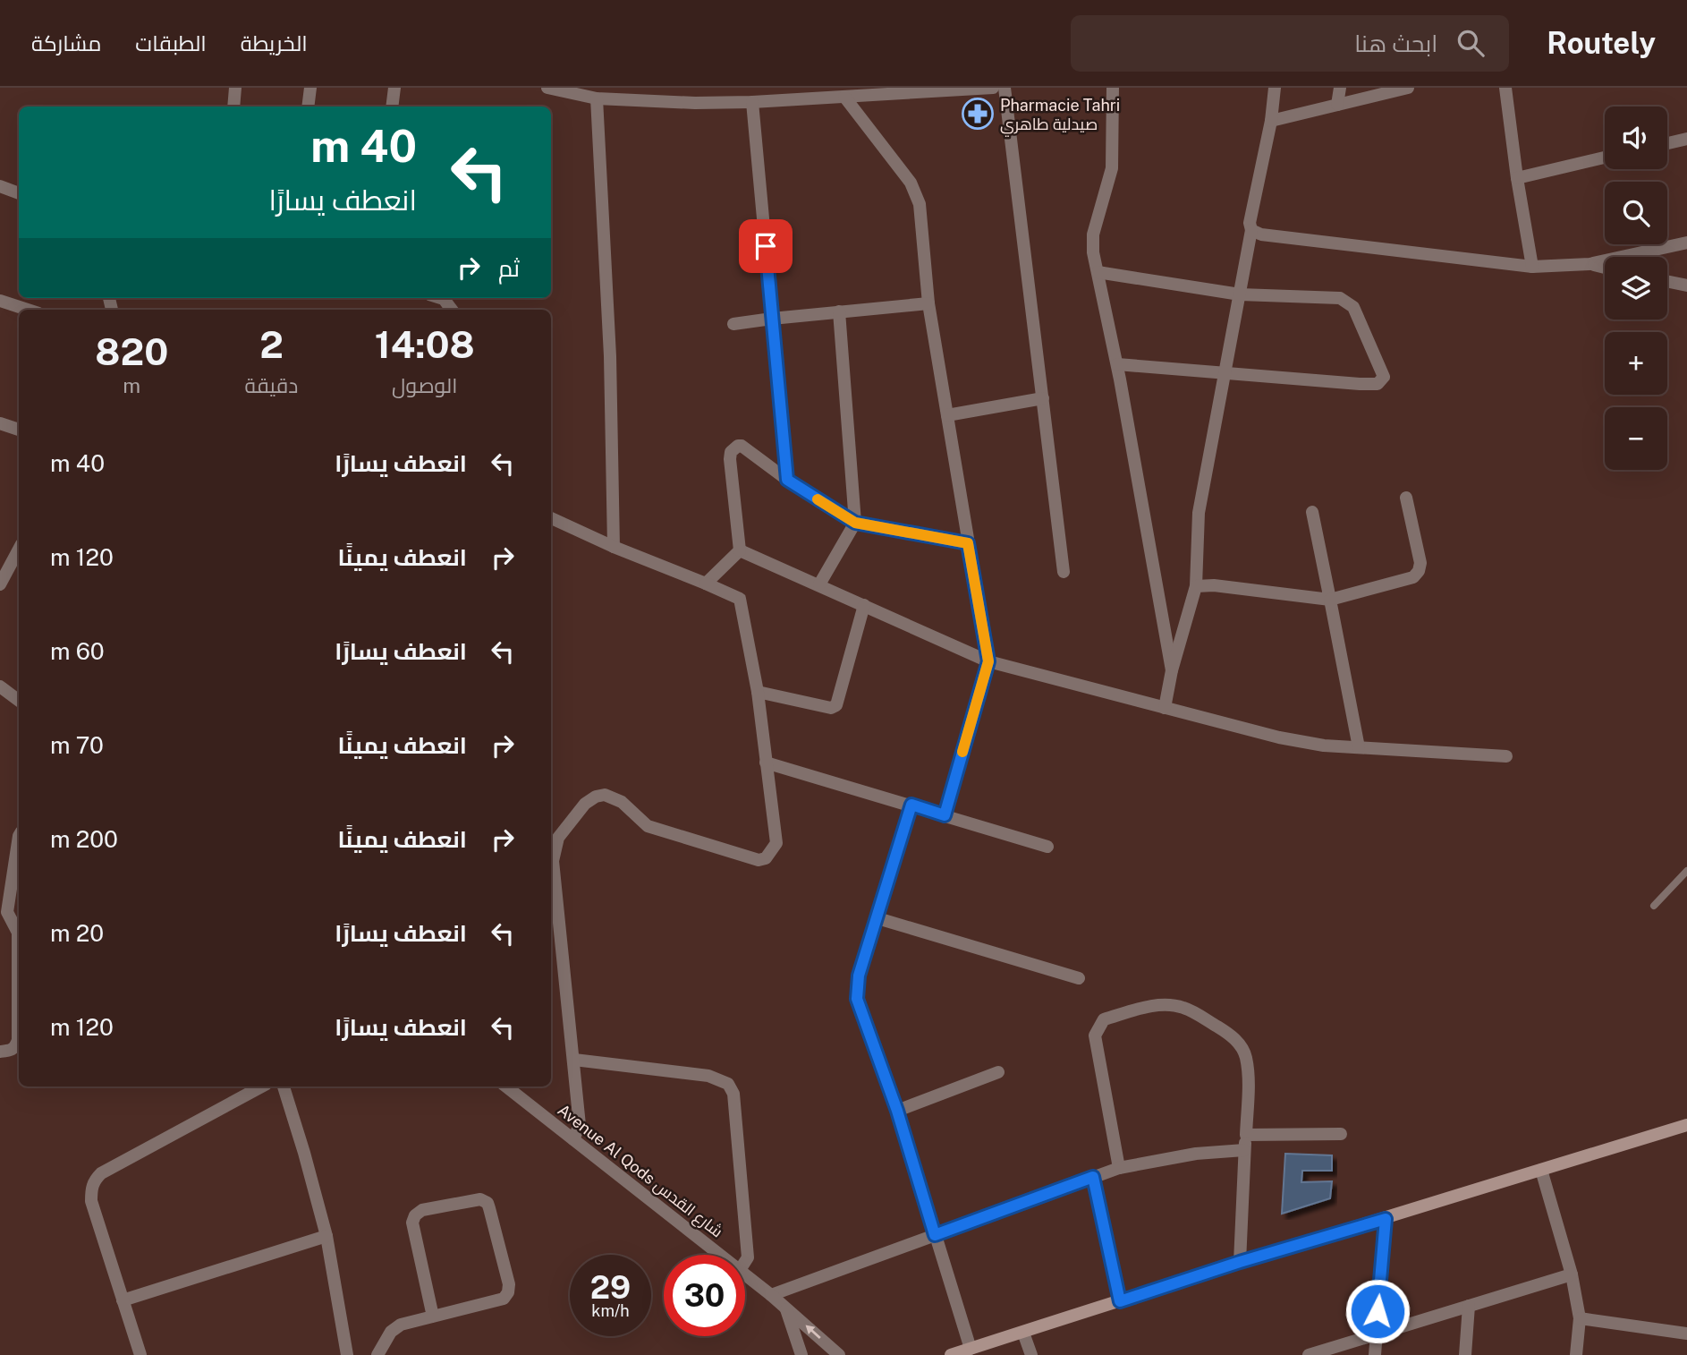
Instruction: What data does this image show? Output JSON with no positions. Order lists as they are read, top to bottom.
{
  "streets": {
    "street": ["Avenue Al Qods شارع القدس"]
  },
  "places": {
    "pharmacy": ["Pharmacie Tahri صيدلية طاهري"]
  },
  "page": {
    "header": "Routely",
    "search": "ابحث هنا",
    "nav": ["الخريطة", "الطبقات", "مشاركة"],
    "map_buttons": ["+", "−"],
    "turn": ["40 m", "انعطف يسارًا"],
    "then": "ثم",
    "eta": [
      "14:08",
      "الوصول",
      "2",
      "دقيقة",
      "820",
      "m"
    ],
    "list": [
      {
        "name": "انعطف يسارًا",
        "value": "40 m"
      },
      {
        "name": "انعطف يمينًا",
        "value": "120 m"
      },
      {
        "name": "انعطف يسارًا",
        "value": "60 m"
      },
      {
        "name": "انعطف يمينًا",
        "value": "70 m"
      },
      {
        "name": "انعطف يمينًا",
        "value": "200 m"
      },
      {
        "name": "انعطف يسارًا",
        "value": "20 m"
      },
      {
        "name": "انعطف يسارًا",
        "value": "120 m"
      }
    ],
    "speed": "29 km/h",
    "limit": "30"
  }
}
